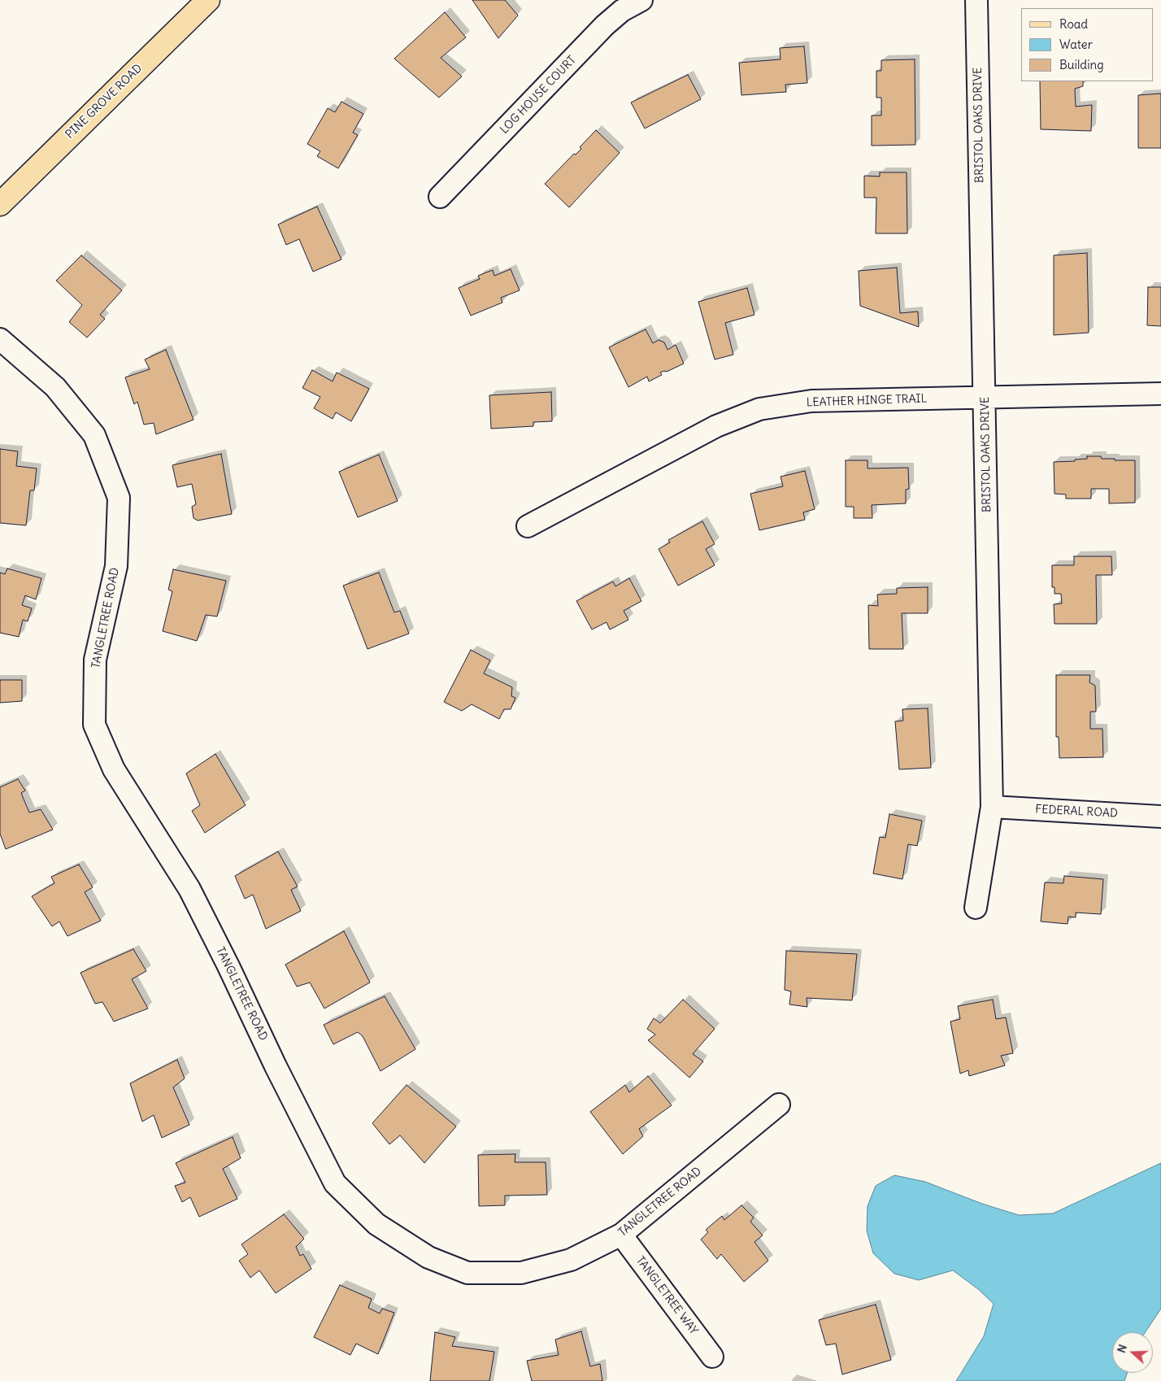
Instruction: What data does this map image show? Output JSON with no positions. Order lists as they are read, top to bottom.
{
  "streets": {
    "main road": ["PINE GROVE ROAD"],
    "street": [
      "LOG HOUSE COURT",
      "BRISTOL OAKS DRIVE",
      "LEATHER HINGE TRAIL",
      "TANGLETREE ROAD",
      "FEDERAL ROAD",
      "TANGLETREE WAY"
    ]
  },
  "crossings": [
    ["BRISTOL OAKS DRIVE", "LEATHER HINGE TRAIL"],
    ["BRISTOL OAKS DRIVE", "FEDERAL ROAD"],
    ["TANGLETREE ROAD", "TANGLETREE WAY"]
  ],
  "legend": ["Road", "Water", "Building"],
  "north": "left"
}
